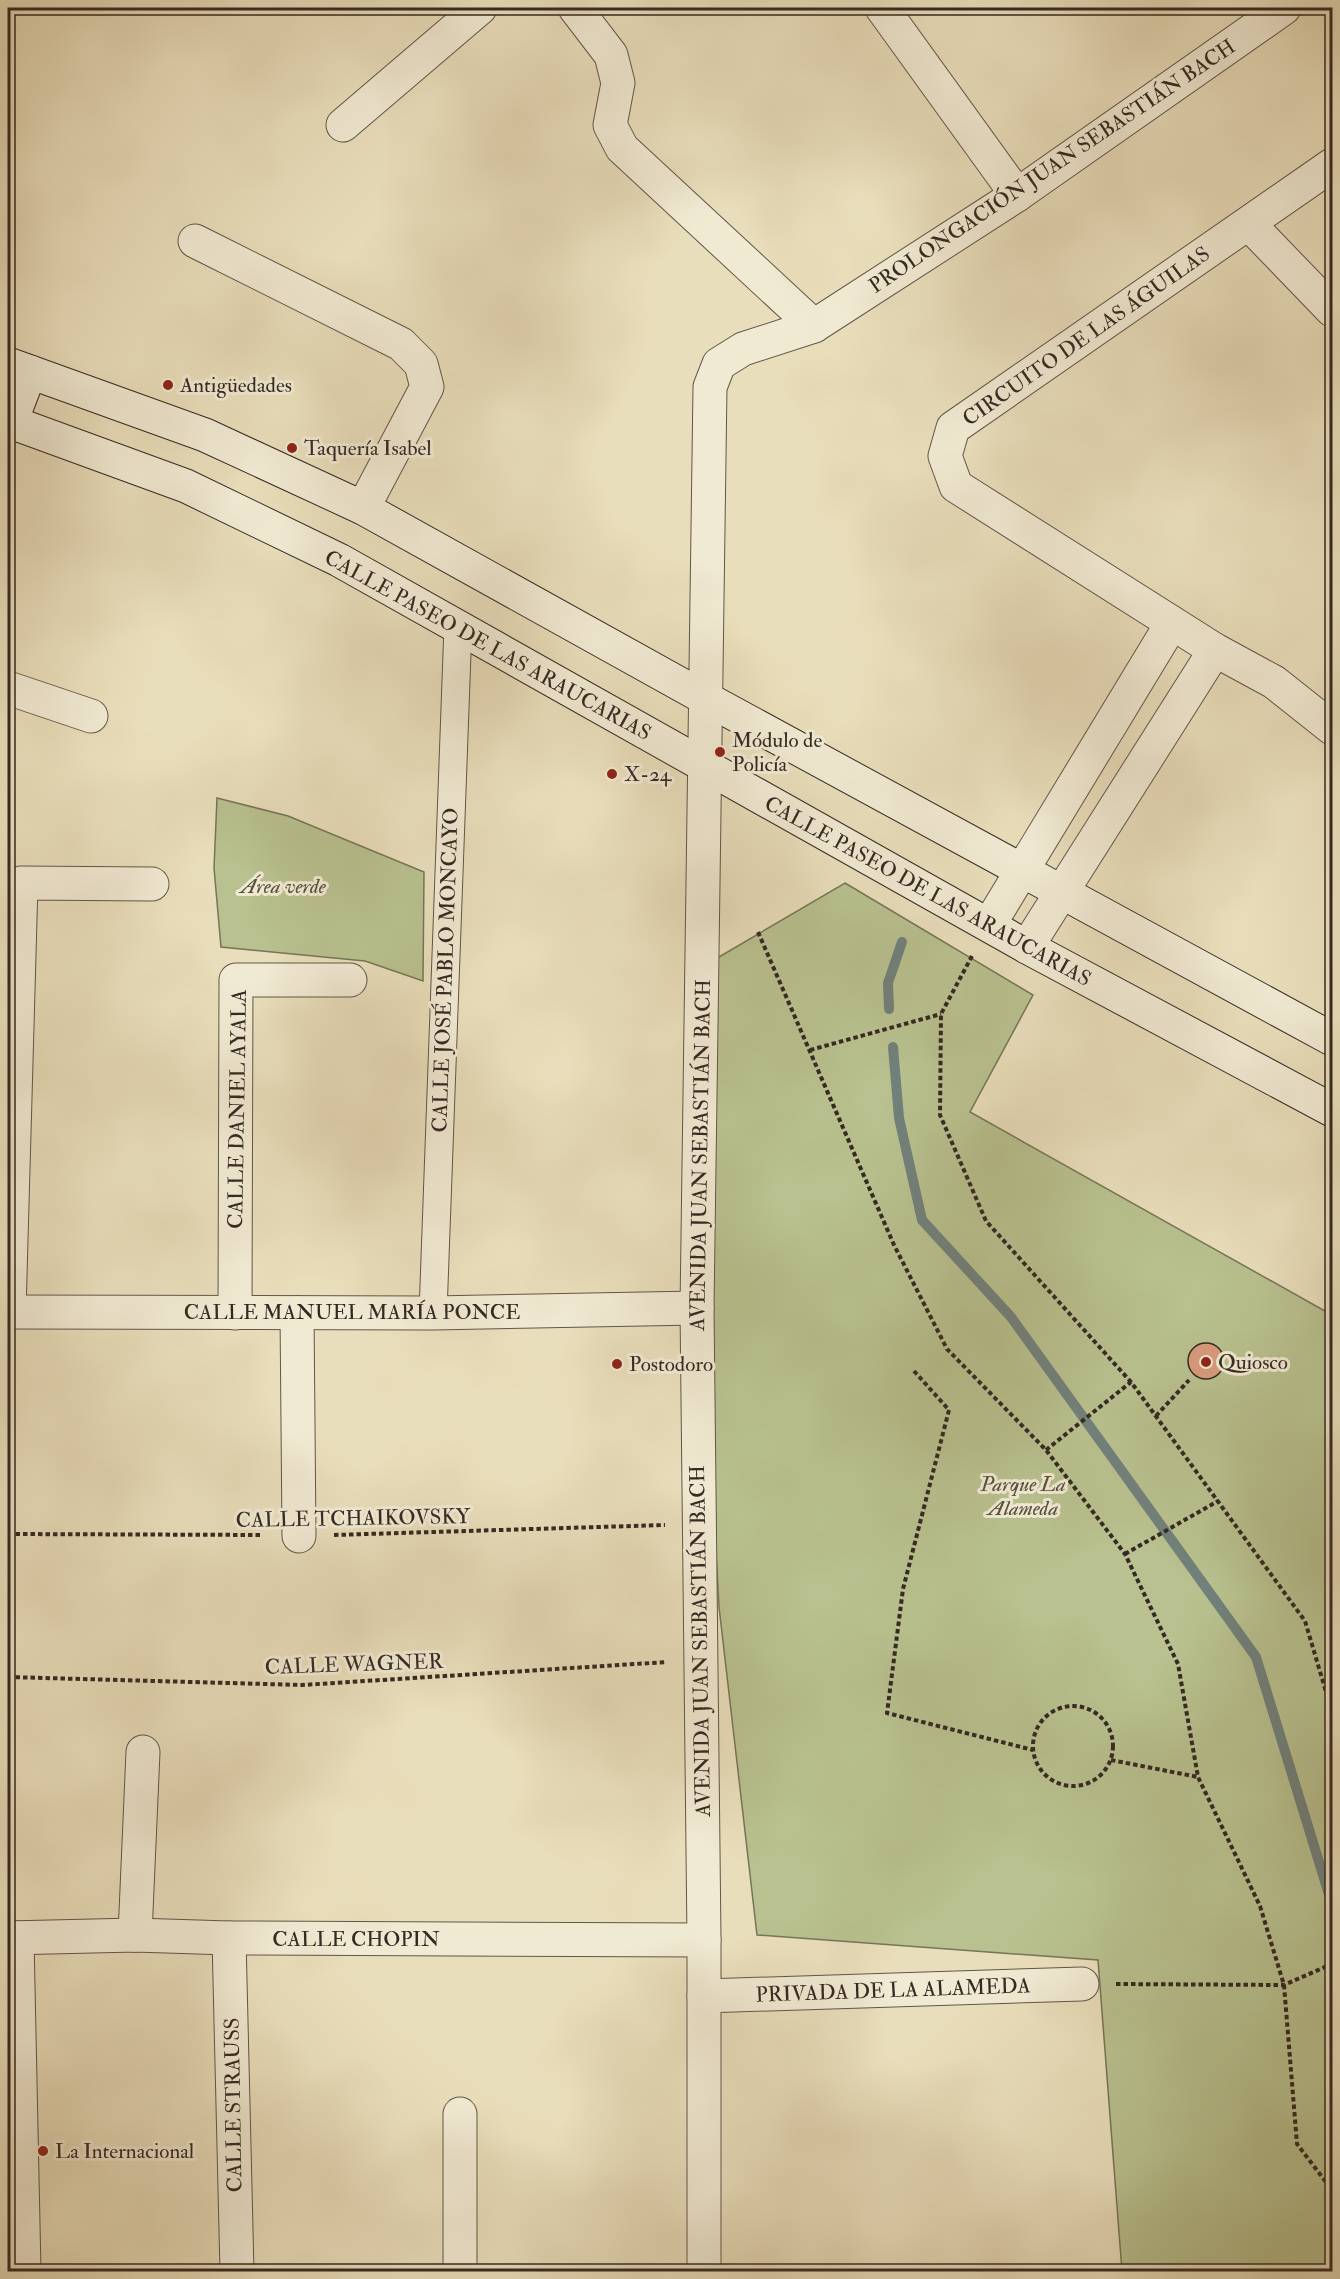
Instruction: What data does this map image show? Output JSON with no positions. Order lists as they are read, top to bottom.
{
  "streets": {
    "street": [
      "PROLONGACIÓN JUAN SEBASTIÁN BACH",
      "CIRCUITO DE LAS ÁGUILAS",
      "CALLE PASEO DE LAS ARAUCARIAS",
      "CALLE JOSÉ PABLO MONCAYO",
      "CALLE DANIEL AYALA",
      "AVENIDA JUAN SEBASTIÁN BACH",
      "CALLE MANUEL MARÍA PONCE",
      "CALLE CHOPIN",
      "PRIVADA DE LA ALAMEDA",
      "CALLE STRAUSS"
    ],
    "path": ["CALLE TCHAIKOVSKY", "CALLE WAGNER"]
  },
  "crossings": [
    ["PROLONGACIÓN JUAN SEBASTIÁN BACH", "AVENIDA JUAN SEBASTIÁN BACH"],
    ["CALLE PASEO DE LAS ARAUCARIAS", "CALLE JOSÉ PABLO MONCAYO"],
    ["CALLE PASEO DE LAS ARAUCARIAS", "AVENIDA JUAN SEBASTIÁN BACH"],
    ["CALLE JOSÉ PABLO MONCAYO", "CALLE MANUEL MARÍA PONCE"],
    ["CALLE DANIEL AYALA", "CALLE MANUEL MARÍA PONCE"],
    ["AVENIDA JUAN SEBASTIÁN BACH", "CALLE MANUEL MARÍA PONCE"],
    ["AVENIDA JUAN SEBASTIÁN BACH", "CALLE TCHAIKOVSKY"],
    ["AVENIDA JUAN SEBASTIÁN BACH", "CALLE WAGNER"],
    ["AVENIDA JUAN SEBASTIÁN BACH", "CALLE CHOPIN"],
    ["AVENIDA JUAN SEBASTIÁN BACH", "PRIVADA DE LA ALAMEDA"],
    ["CALLE CHOPIN", "CALLE STRAUSS"]
  ],
  "parks": ["Área verde", "Parque La Alameda"],
  "places": [
    "Antigüedades",
    "Taquería Isabel",
    "Módulo de Policía",
    "X-24",
    "Quiosco",
    "Postodoro",
    "La Internacional"
  ]
}
